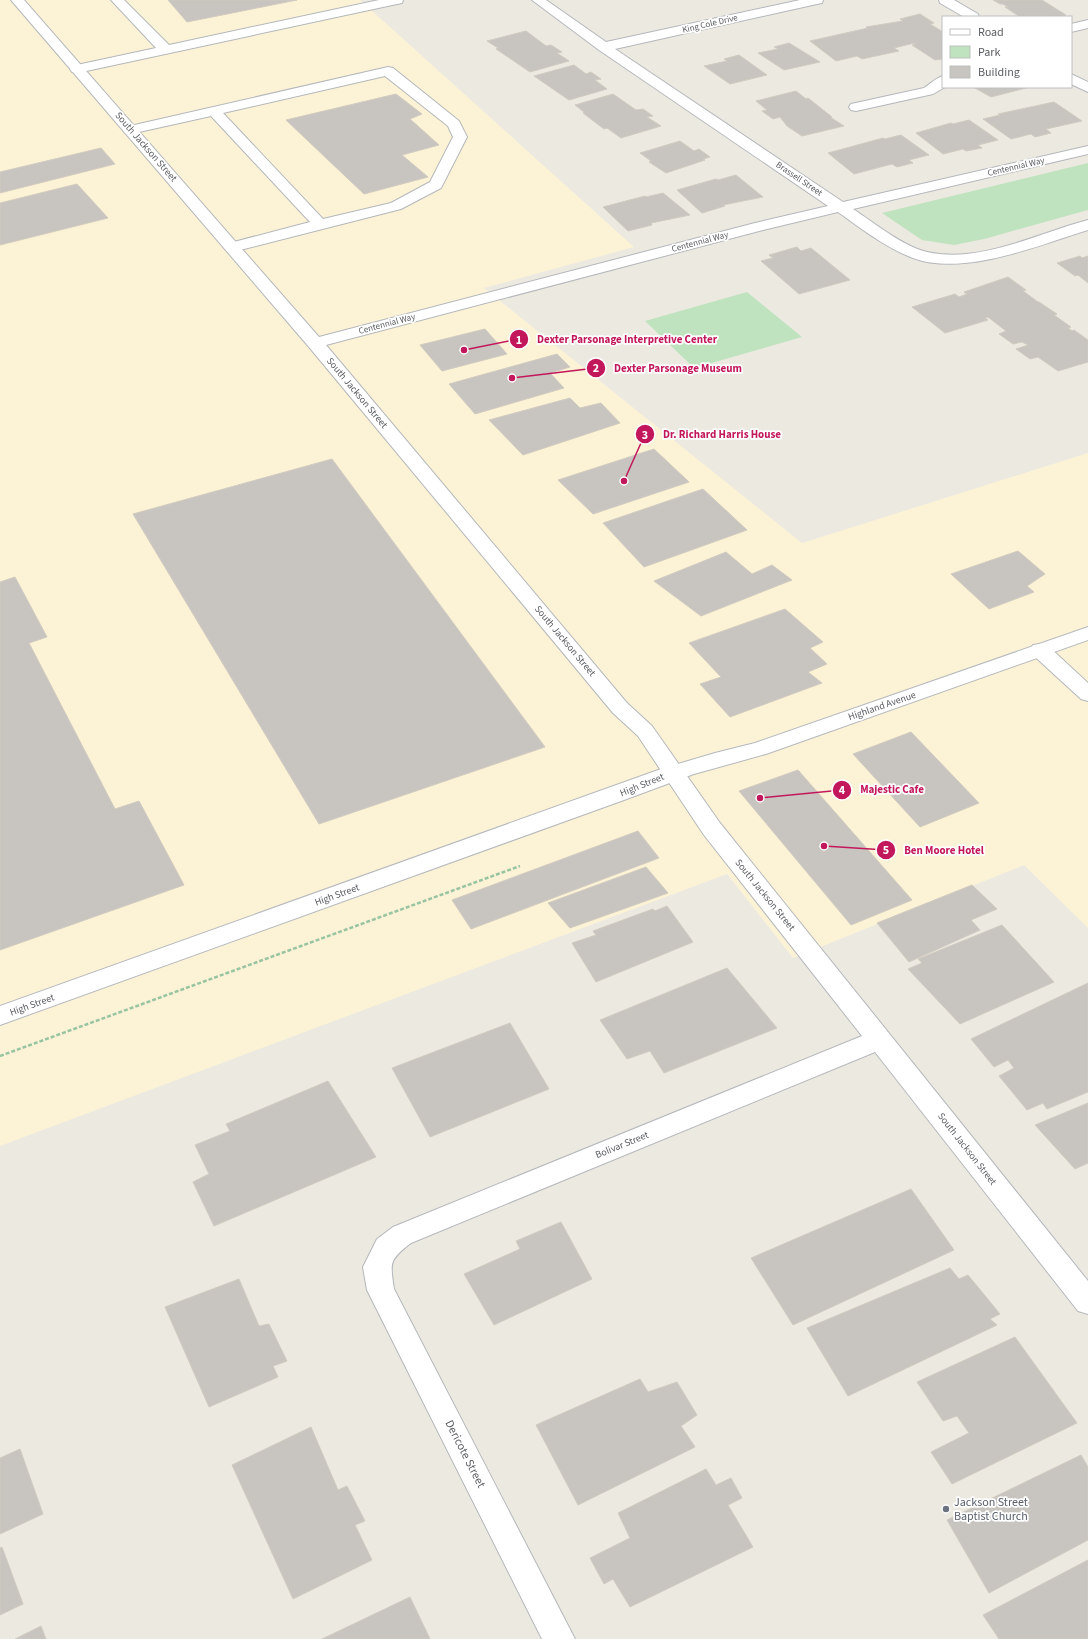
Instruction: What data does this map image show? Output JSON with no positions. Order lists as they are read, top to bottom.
{
  "streets": {
    "street": [
      "King Cole Drive",
      "South Jackson Street",
      "Centennial Way",
      "Brassell Street",
      "Highland Avenue",
      "High Street",
      "Bolivar Street",
      "Dericote Street"
    ]
  },
  "crossings": [
    ["King Cole Drive", "Brassell Street"],
    ["South Jackson Street", "Centennial Way"],
    ["South Jackson Street", "Highland Avenue"],
    ["South Jackson Street", "High Street"],
    ["South Jackson Street", "Bolivar Street"],
    ["Centennial Way", "Brassell Street"],
    ["Highland Avenue", "High Street"],
    ["Bolivar Street", "Dericote Street"]
  ],
  "places": [
    "Dexter Parsonage Interpretive Center",
    "Dexter Parsonage Museum",
    "Dr. Richard Harris House",
    "Majestic Cafe",
    "Ben Moore Hotel",
    "Jackson Street Baptist Church"
  ],
  "legend": ["Road", "Park", "Building"]
}
